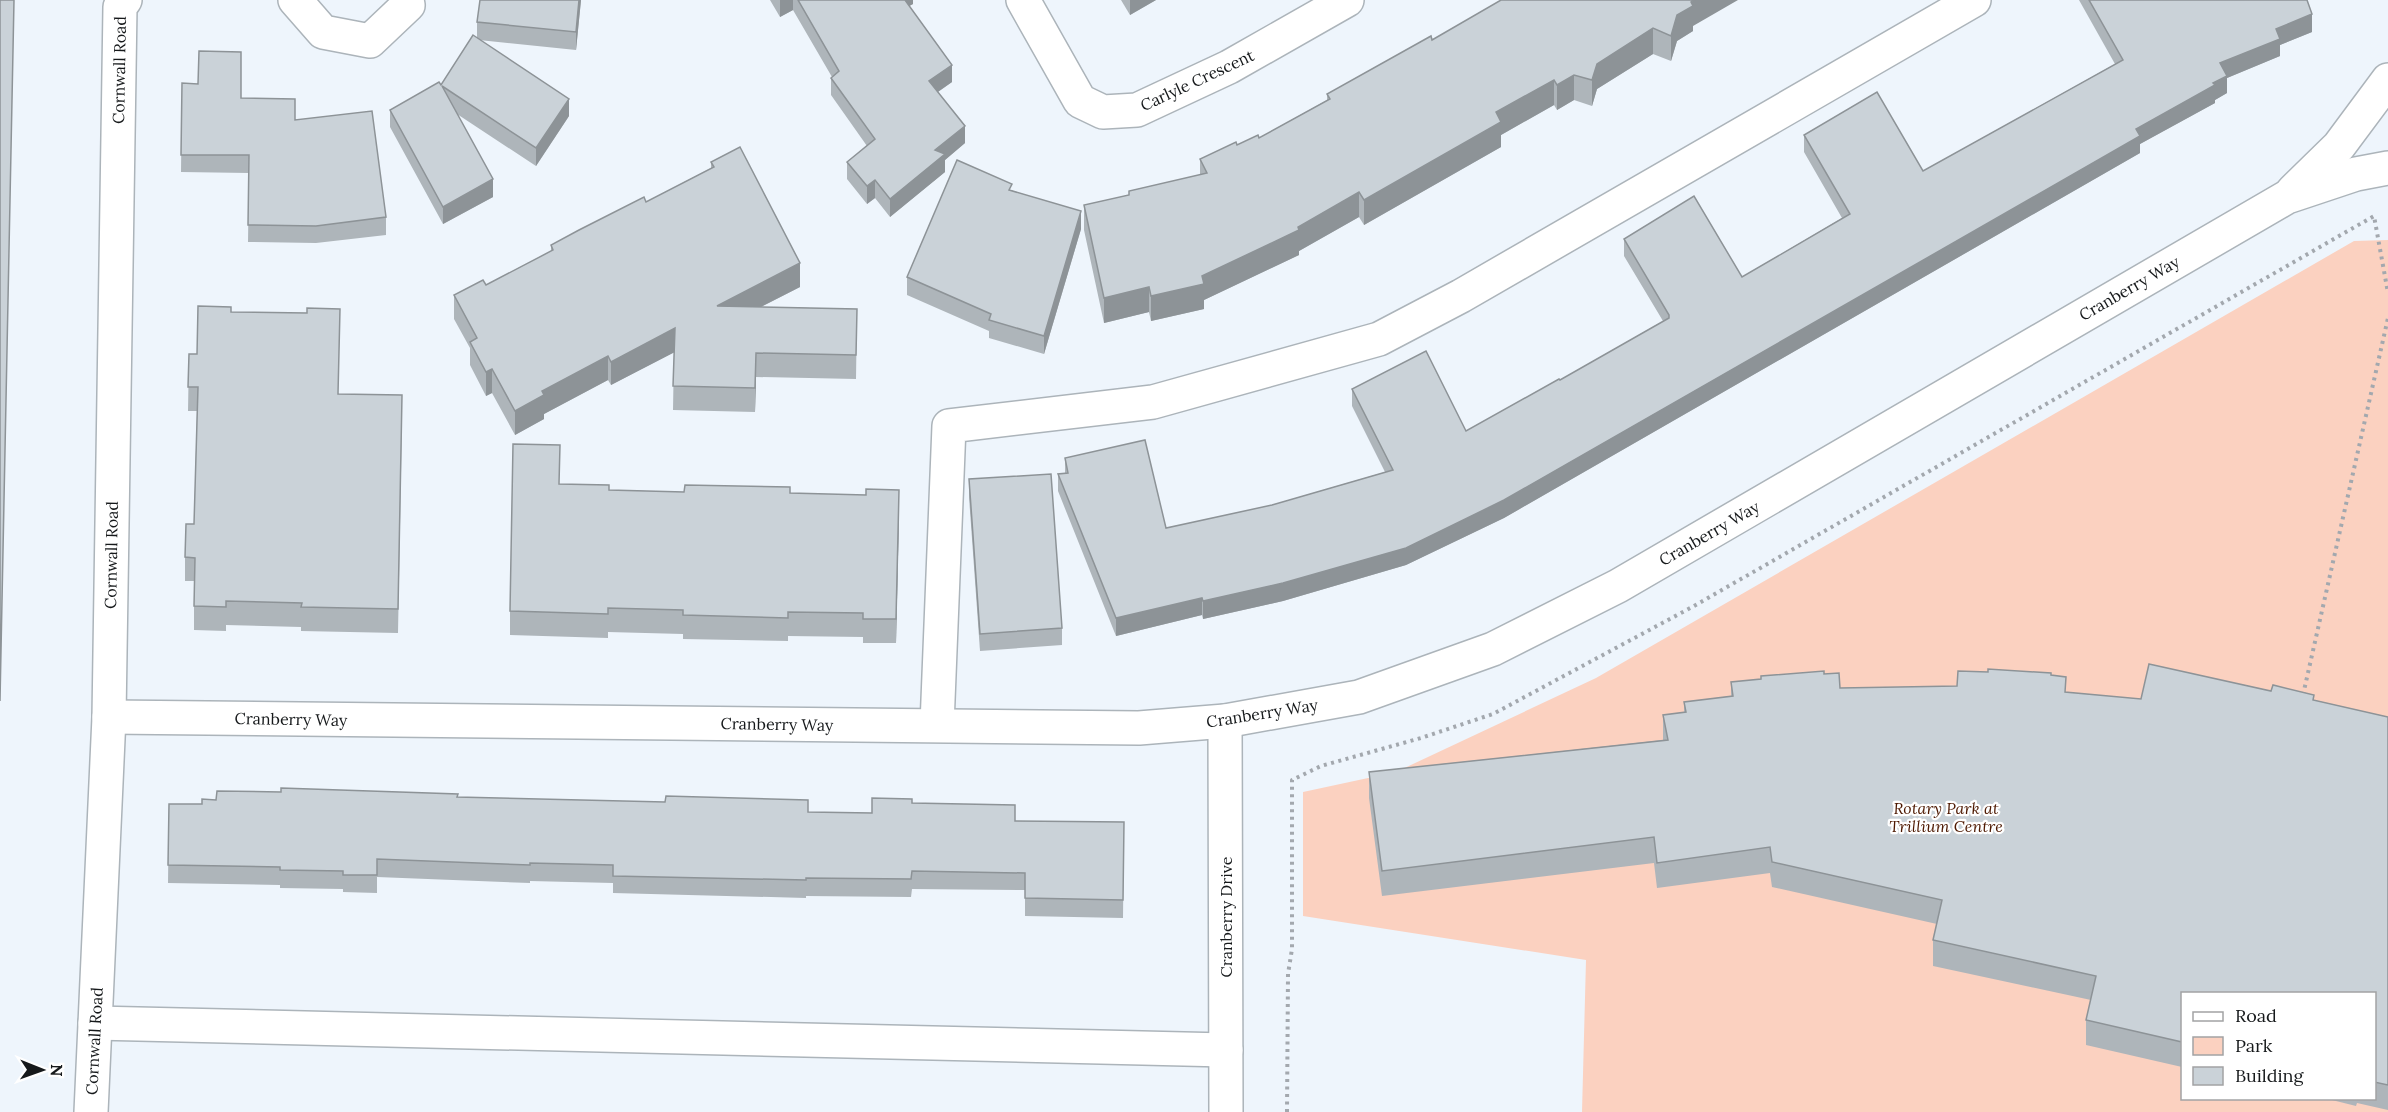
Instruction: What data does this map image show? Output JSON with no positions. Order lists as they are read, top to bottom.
{
  "streets": {
    "street": [
      "Cornwall Road",
      "Carlyle Crescent",
      "Cranberry Way",
      "Cranberry Drive"
    ]
  },
  "crossings": [
    ["Cornwall Road", "Cranberry Way"],
    ["Cranberry Way", "Cranberry Drive"]
  ],
  "parks": ["Rotary Park at Trillium Centre"],
  "legend": ["Road", "Park", "Building"],
  "north": "right"
}
